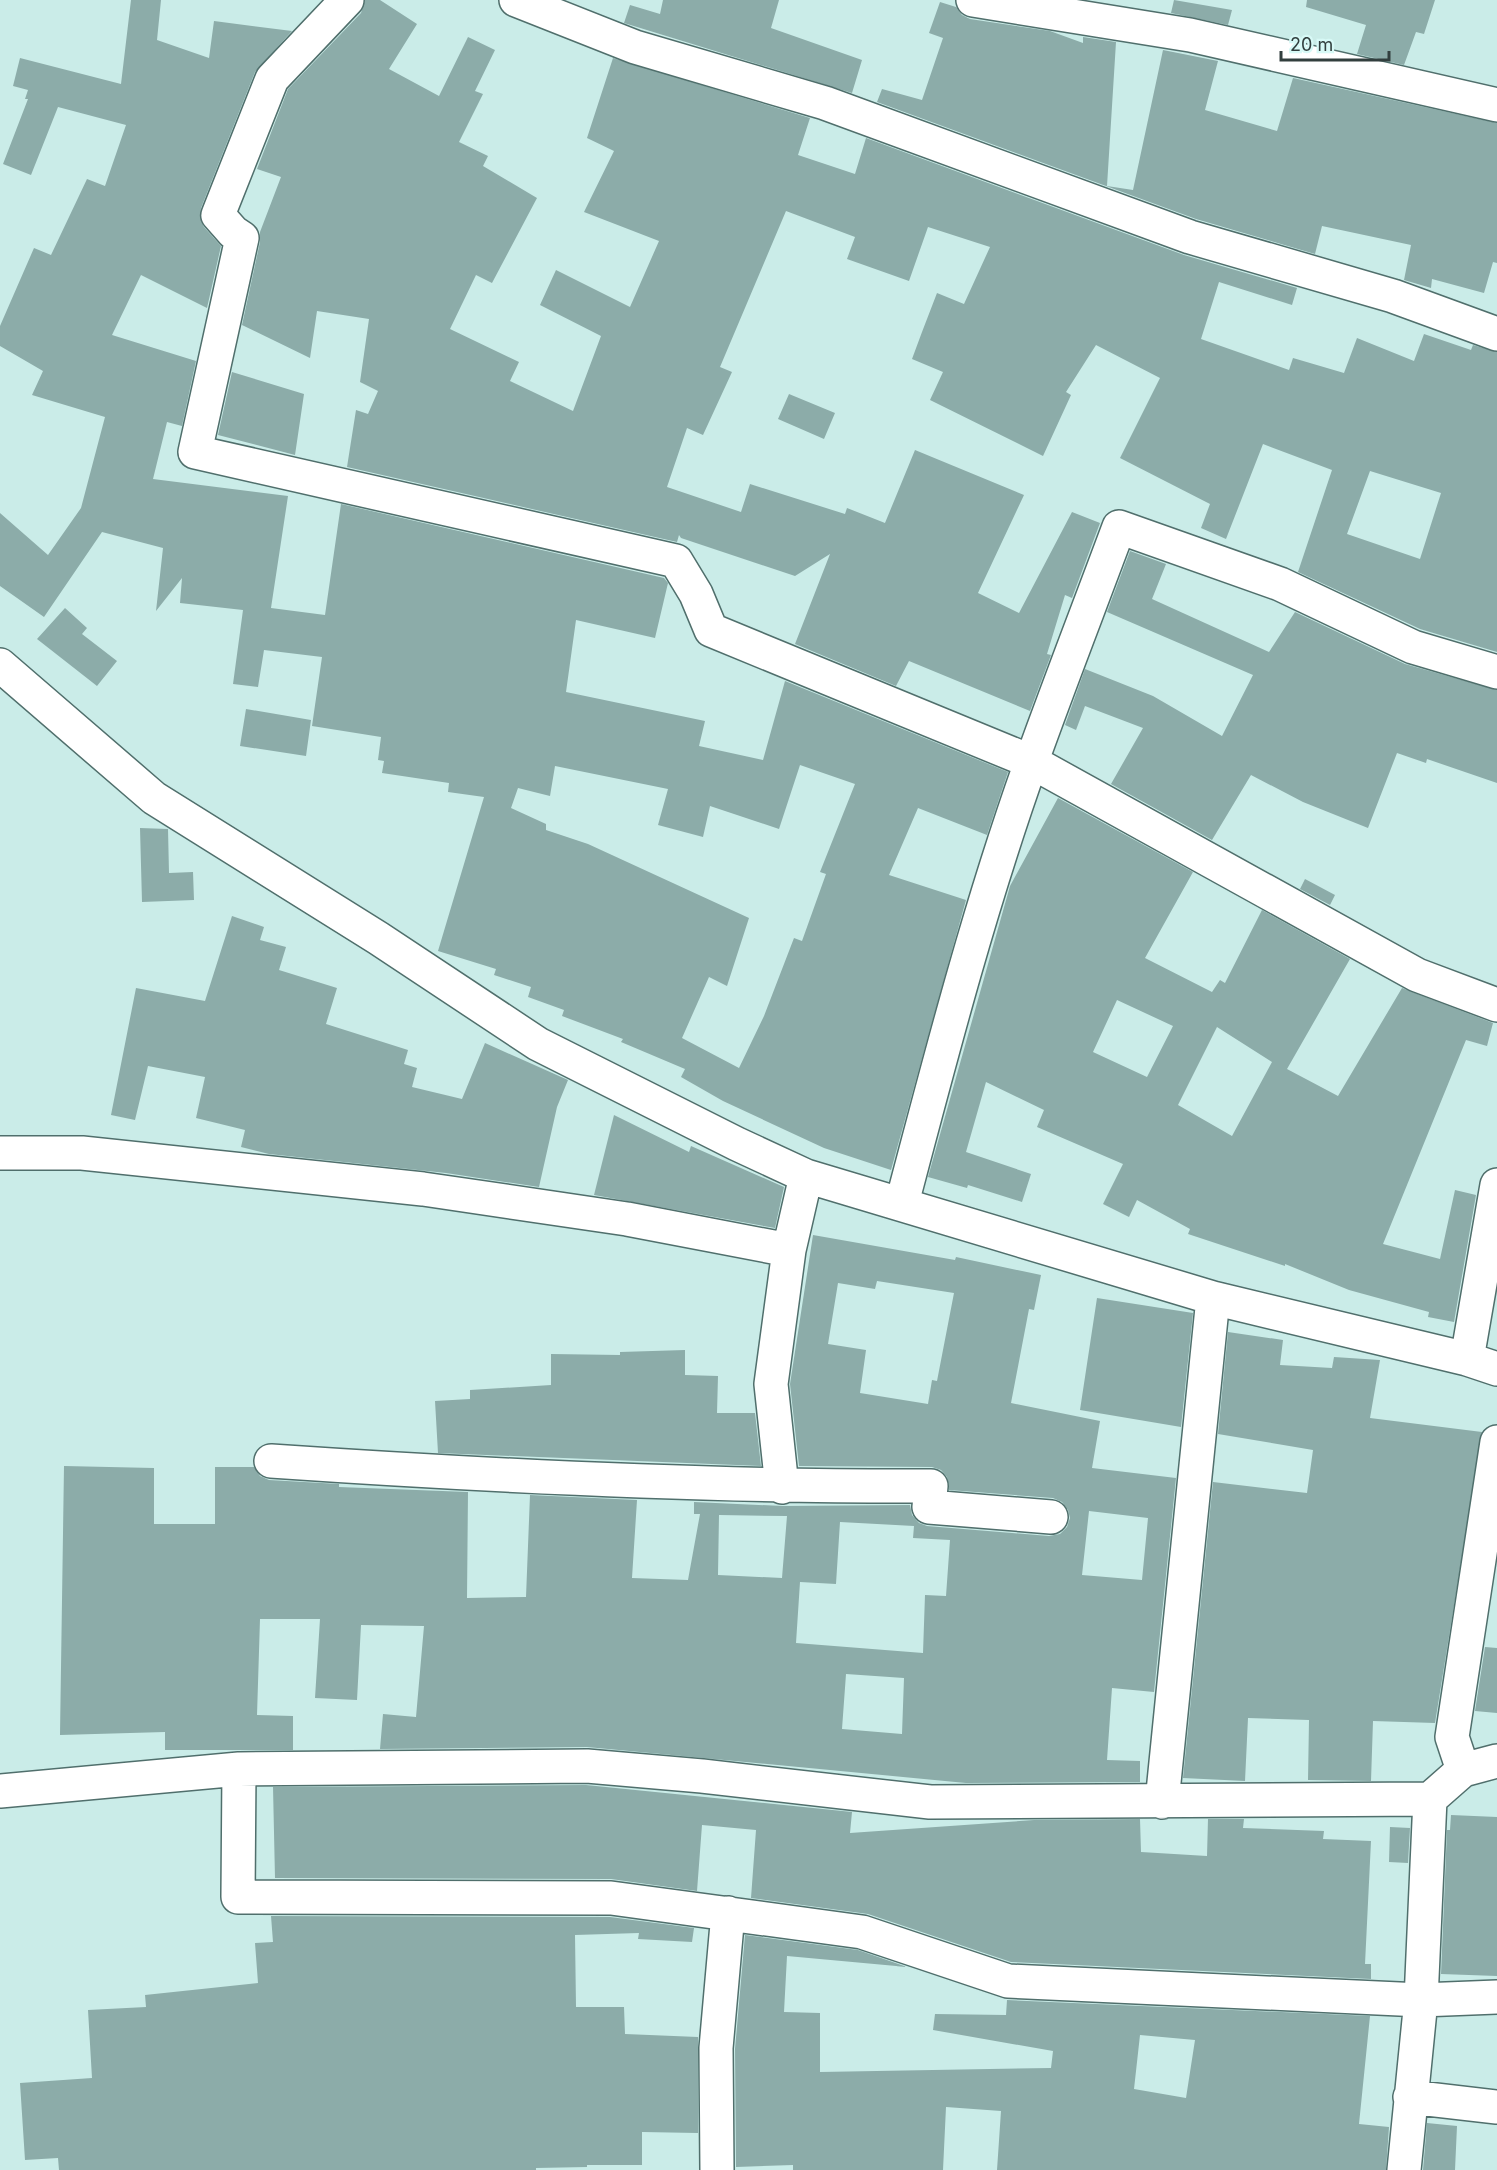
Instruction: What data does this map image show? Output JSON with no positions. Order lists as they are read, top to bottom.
{
  "scale_bar": "20 m"
}
